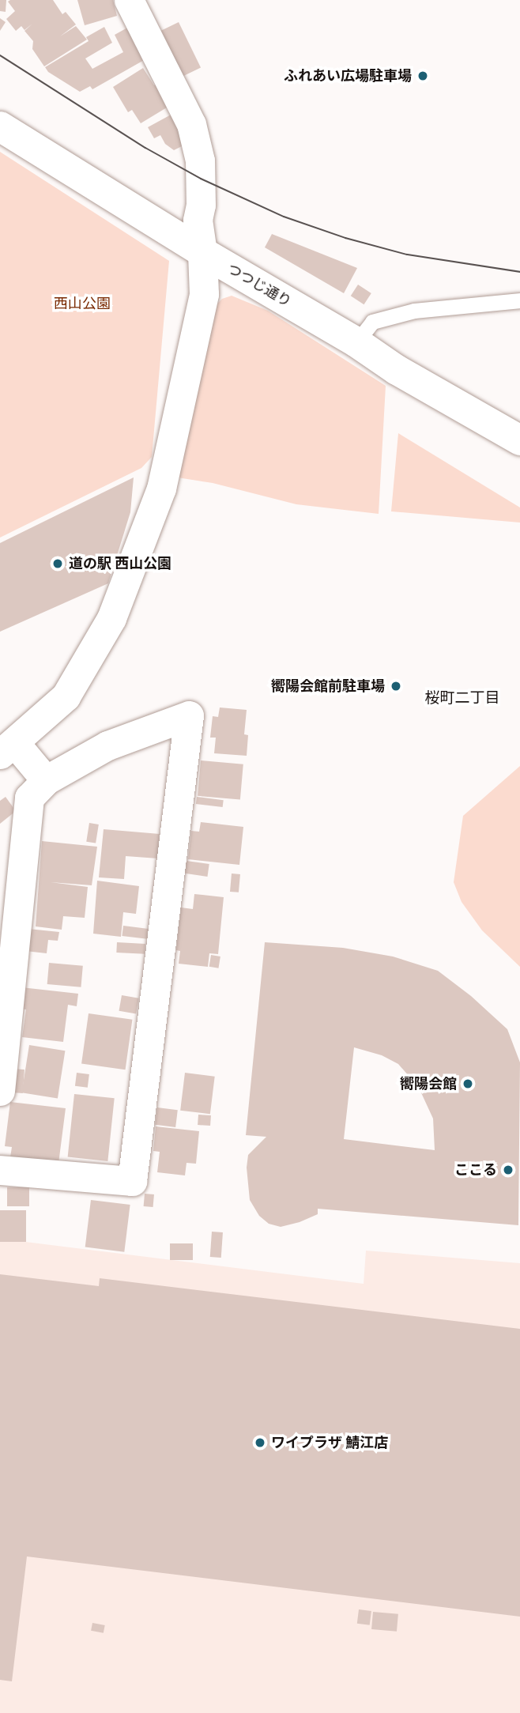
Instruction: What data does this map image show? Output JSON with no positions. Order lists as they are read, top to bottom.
{
  "streets": {
    "street": ["つつじ通り"]
  },
  "districts": ["桜町二丁目"],
  "parks": ["西山公園"],
  "places": [
    "ふれあい広場駐車場",
    "道の駅 西山公園",
    "嚮陽会館前駐車場",
    "嚮陽会館",
    "ここる",
    "ワイプラザ 鯖江店"
  ]
}
